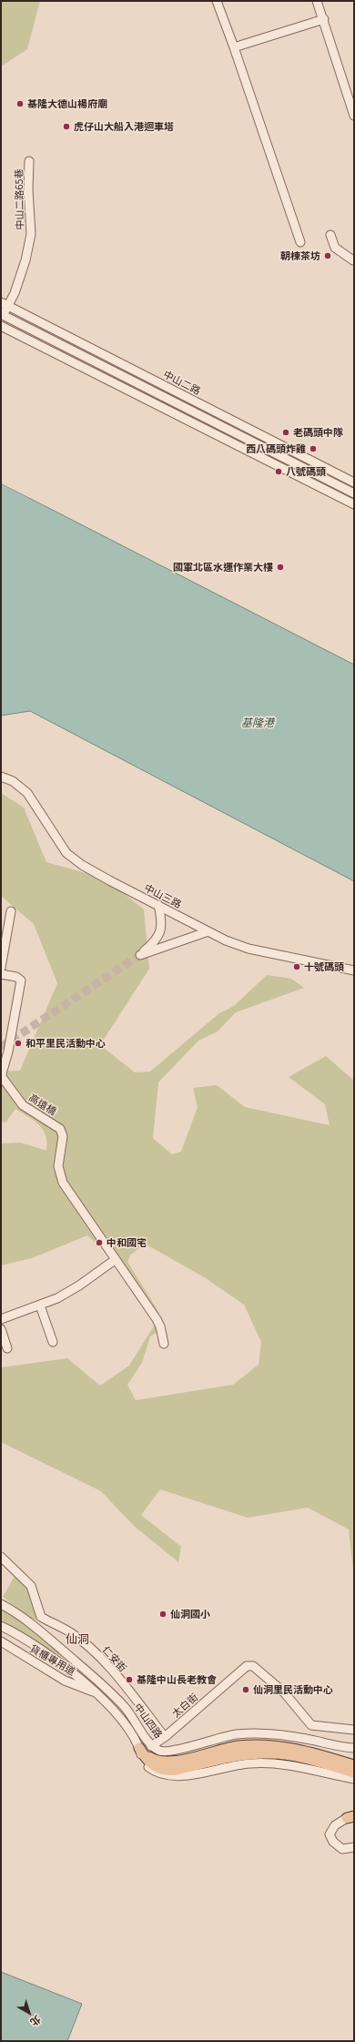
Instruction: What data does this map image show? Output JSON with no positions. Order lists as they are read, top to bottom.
{
  "streets": {
    "street": [
      "中山二路65巷",
      "中山二路",
      "中山三路",
      "高遠橋",
      "仁安街",
      "貨櫃專用道",
      "太白街",
      "中山四路"
    ]
  },
  "crossings": [
    ["中山二路65巷", "中山二路"],
    ["仁安街", "太白街"],
    ["太白街", "中山四路"]
  ],
  "districts": ["仙洞"],
  "water": ["基隆港"],
  "places": [
    "基隆大德山楊府廟",
    "虎仔山大船入港迴車塔",
    "朝棟茶坊",
    "老碼頭中隊",
    "西八碼頭炸雞",
    "八號碼頭",
    "國軍北區水運作業大樓",
    "十號碼頭",
    "和平里民活動中心",
    "中和國宅",
    "仙洞國小",
    "基隆中山長老教會",
    "仙洞里民活動中心"
  ],
  "north": "bottom right"
}
